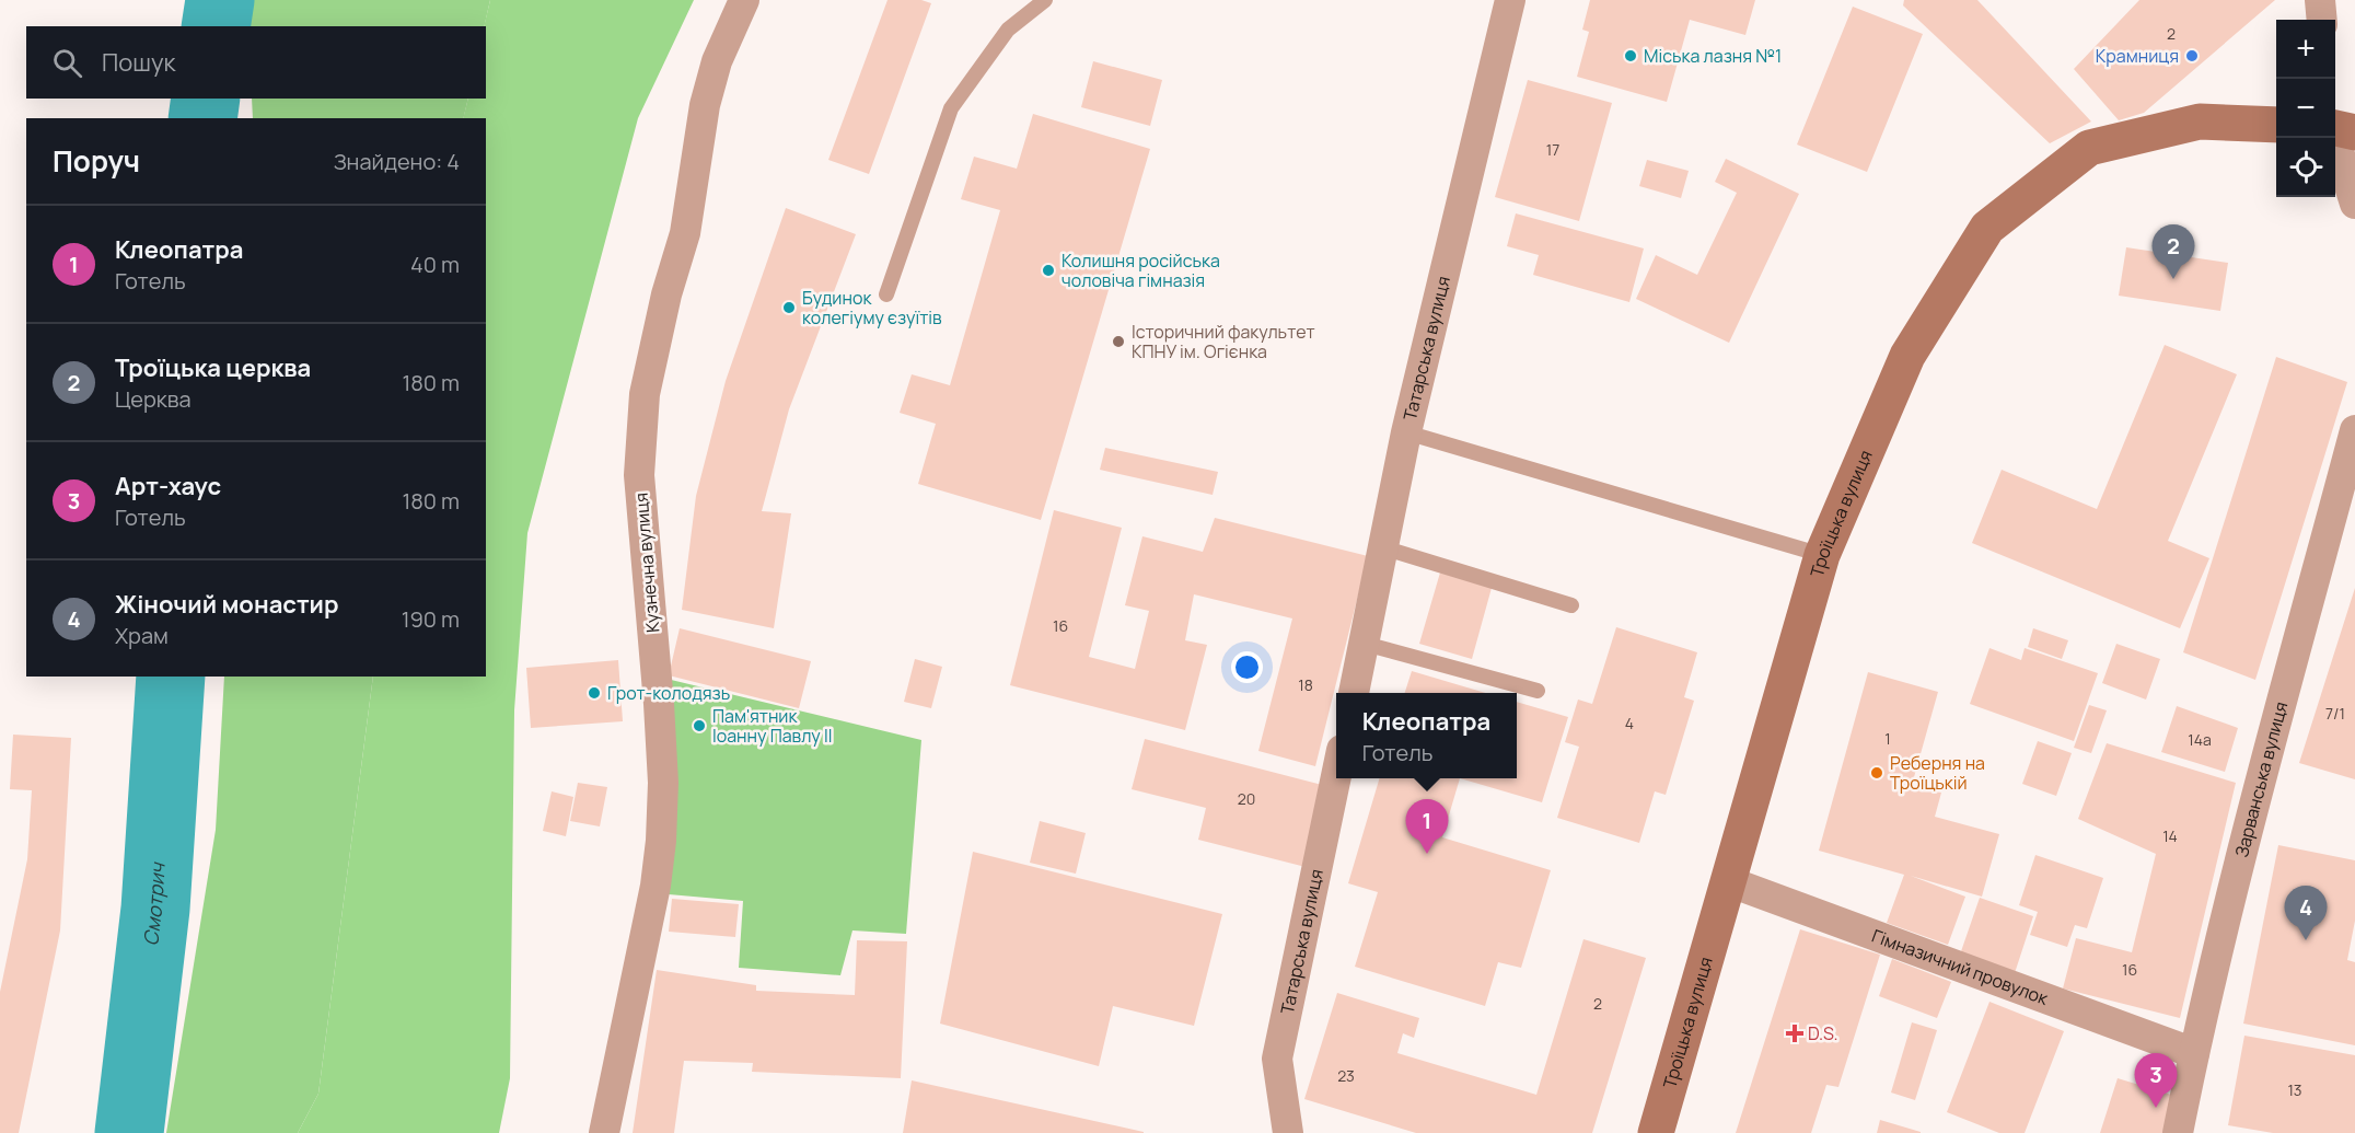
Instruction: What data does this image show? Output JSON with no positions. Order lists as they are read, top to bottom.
{
  "streets": {
    "main road": ["Троїцька вулиця"],
    "street": [
      "Татарська вулиця",
      "Кузнечна вулиця",
      "Зарванська вулиця",
      "Гімназичний провулок"
    ]
  },
  "crossings": [
    ["Троїцька вулиця", "Гімназичний провулок"],
    ["Зарванська вулиця", "Гімназичний провулок"]
  ],
  "water": ["Смотрич"],
  "places": {
    "other": [
      "Міська лазня №1",
      "Крамниця",
      "Колишня російська чоловіча гімназія",
      "Будинок колегіуму єзуїтів",
      "Історичний факультет КПНУ ім. Огієнка",
      "Грот-колодязь",
      "Пам'ятник Iоанну Павлу II",
      "Реберня на Троїцькій"
    ],
    "health": ["D.S."]
  },
  "house_numbers": [
    "2",
    "17",
    "16",
    "18",
    "7/1",
    "4",
    "1",
    "14а",
    "20",
    "14",
    "16",
    "2",
    "23",
    "13"
  ],
  "page": {
    "map_buttons": ["+", "−"],
    "search": "Пошук",
    "heading": ["Поруч", "Знайдено: 4"],
    "list": [
      {
        "mark": "1",
        "name": "Клеопатра",
        "note": "Готель",
        "value": "40 m"
      },
      {
        "mark": "2",
        "name": "Троїцька церква",
        "note": "Церква",
        "value": "180 m"
      },
      {
        "mark": "3",
        "name": "Арт-хаус",
        "note": "Готель",
        "value": "180 m"
      },
      {
        "mark": "4",
        "name": "Жіночий монастир",
        "note": "Храм",
        "value": "190 m"
      }
    ],
    "pins": [
      "2",
      "1",
      "4",
      "3"
    ],
    "popup": ["Клеопатра", "Готель"]
  }
}
